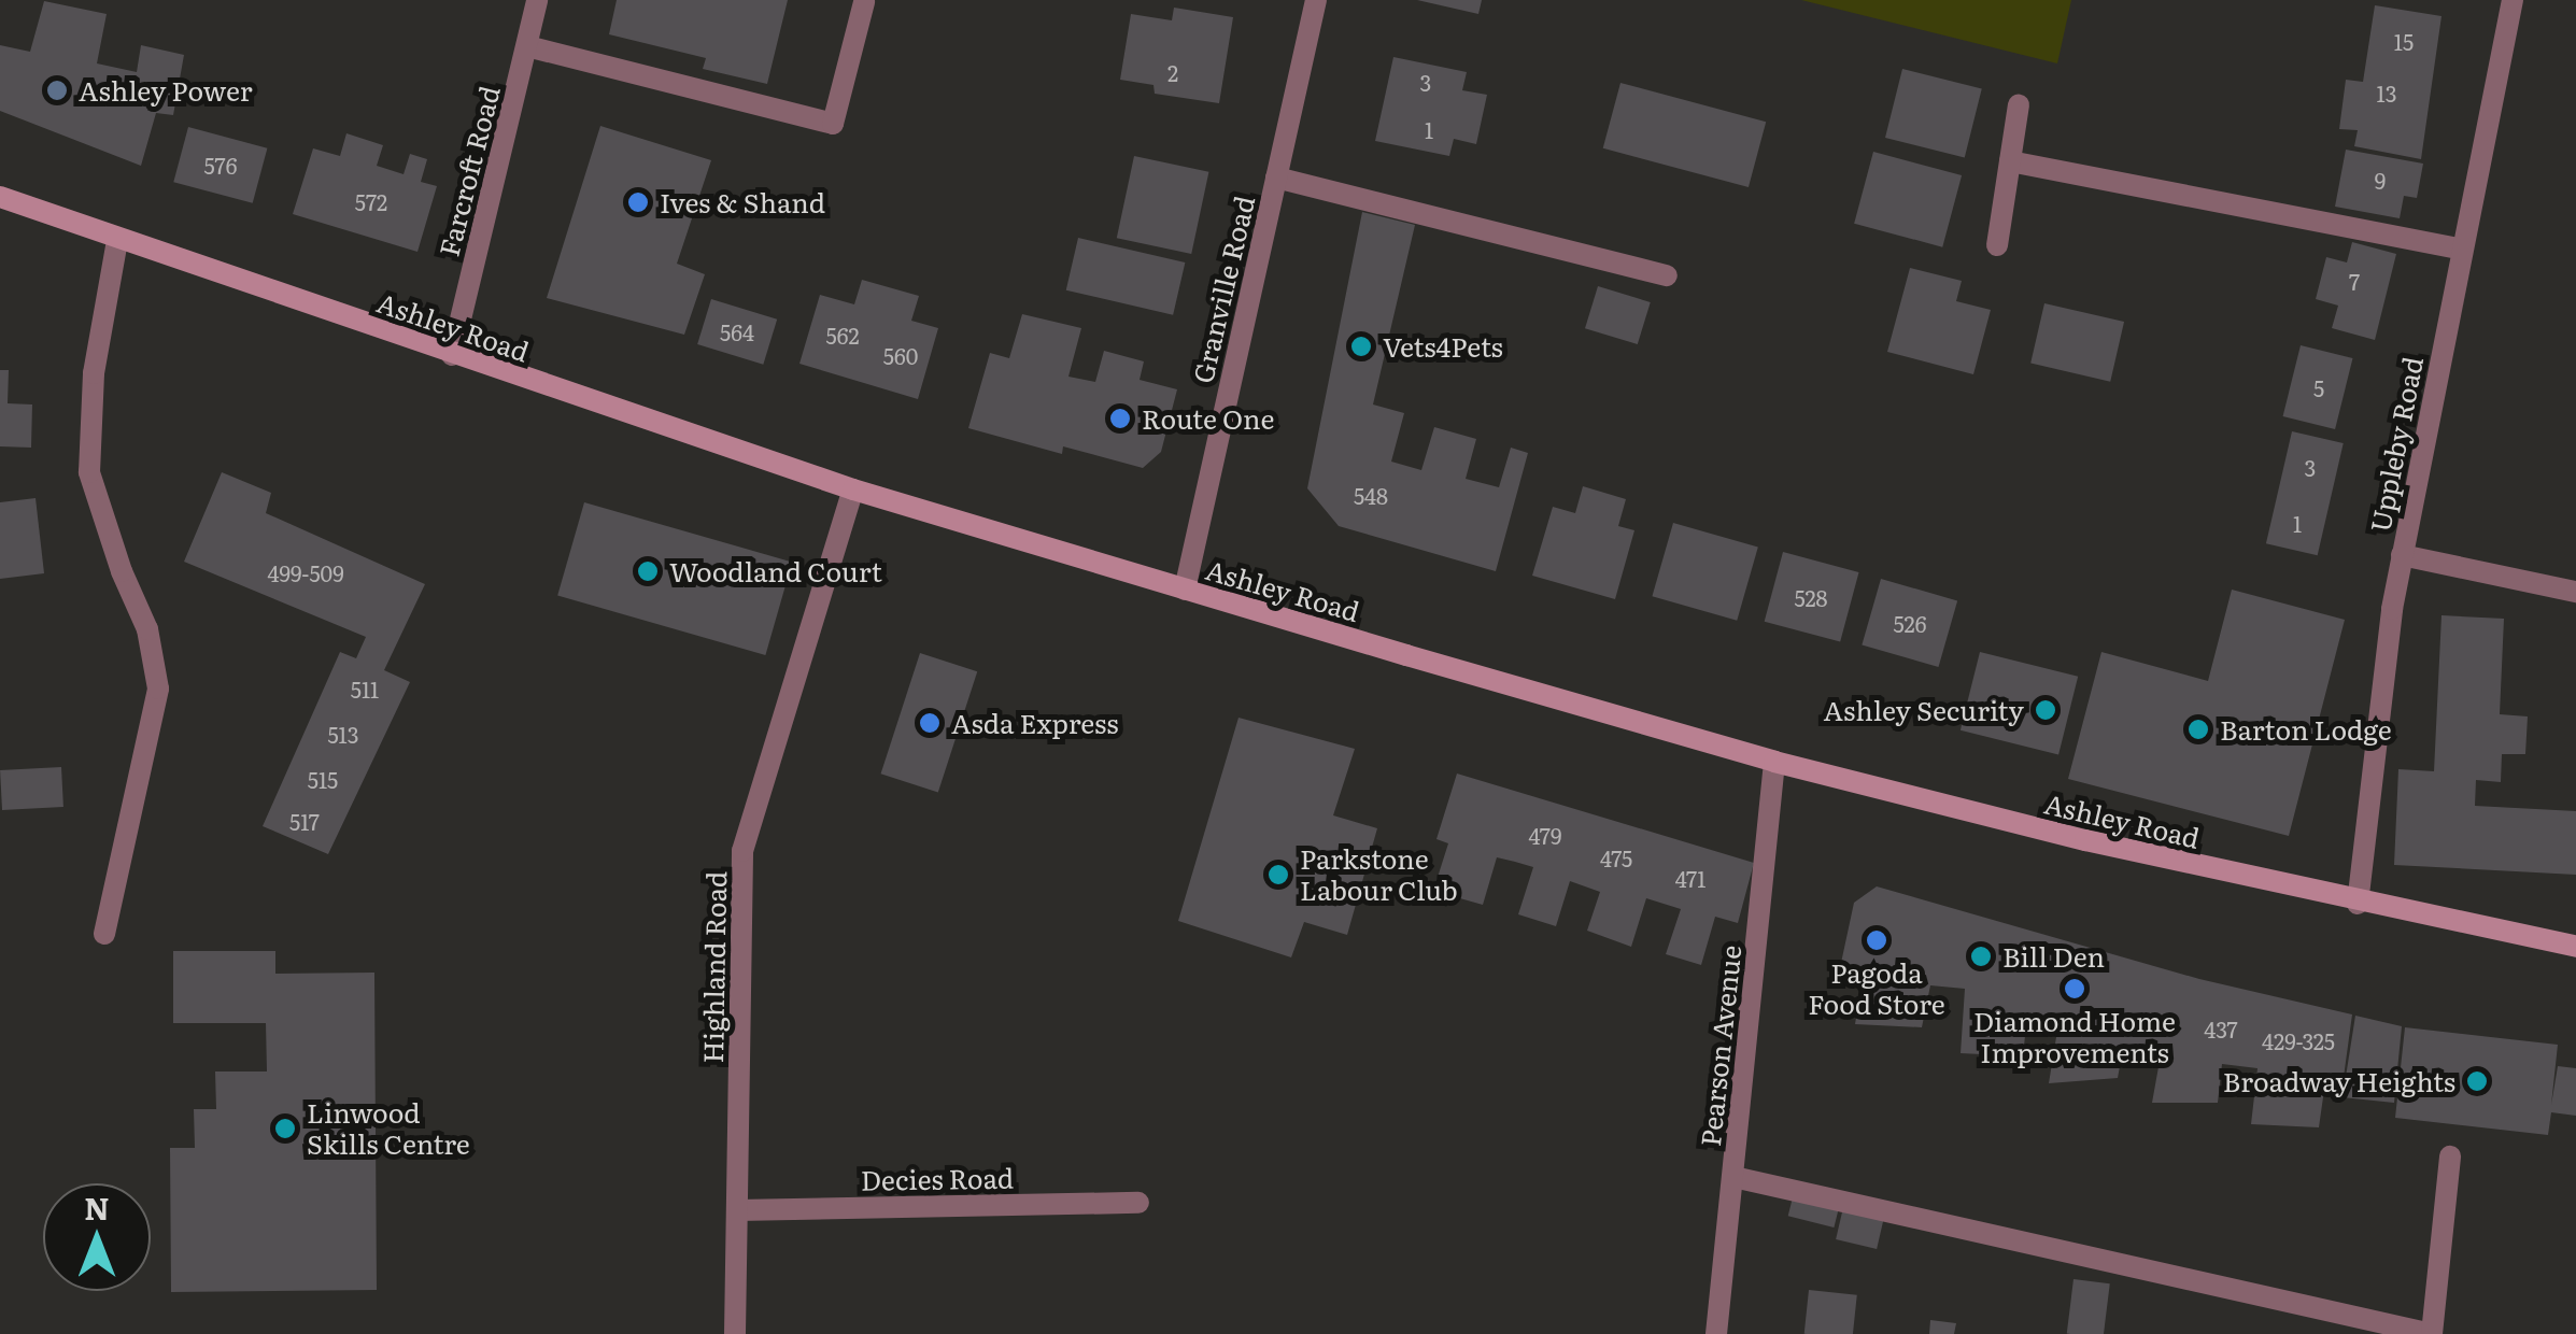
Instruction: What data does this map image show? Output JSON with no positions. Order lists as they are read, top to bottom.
{
  "streets": {
    "main road": ["Ashley Road"],
    "street": [
      "Farcroft Road",
      "Granville Road",
      "Uppleby Road",
      "Highland Road",
      "Pearson Avenue",
      "Decies Road"
    ]
  },
  "crossings": [
    ["Farcroft Road", "Ashley Road"],
    ["Granville Road", "Ashley Road"],
    ["Ashley Road", "Uppleby Road"],
    ["Ashley Road", "Highland Road"],
    ["Ashley Road", "Pearson Avenue"],
    ["Highland Road", "Decies Road"]
  ],
  "places": [
    "Ashley Power",
    "Ives & Shand",
    "Vets4Pets",
    "Route One",
    "Woodland Court",
    "Ashley Security",
    "Asda Express",
    "Barton Lodge",
    "Parkstone Labour Club",
    "Pagoda Food Store",
    "Bill Den",
    "Diamond Home Improvements",
    "Broadway Heights",
    "Linwood Skills Centre"
  ],
  "house_numbers": [
    "15",
    "2",
    "3",
    "13",
    "1",
    "576",
    "9",
    "572",
    "7",
    "564",
    "562",
    "560",
    "5",
    "3",
    "548",
    "1",
    "499-509",
    "528",
    "526",
    "511",
    "513",
    "515",
    "517",
    "479",
    "475",
    "471",
    "437",
    "429-325"
  ],
  "north": "top"
}
